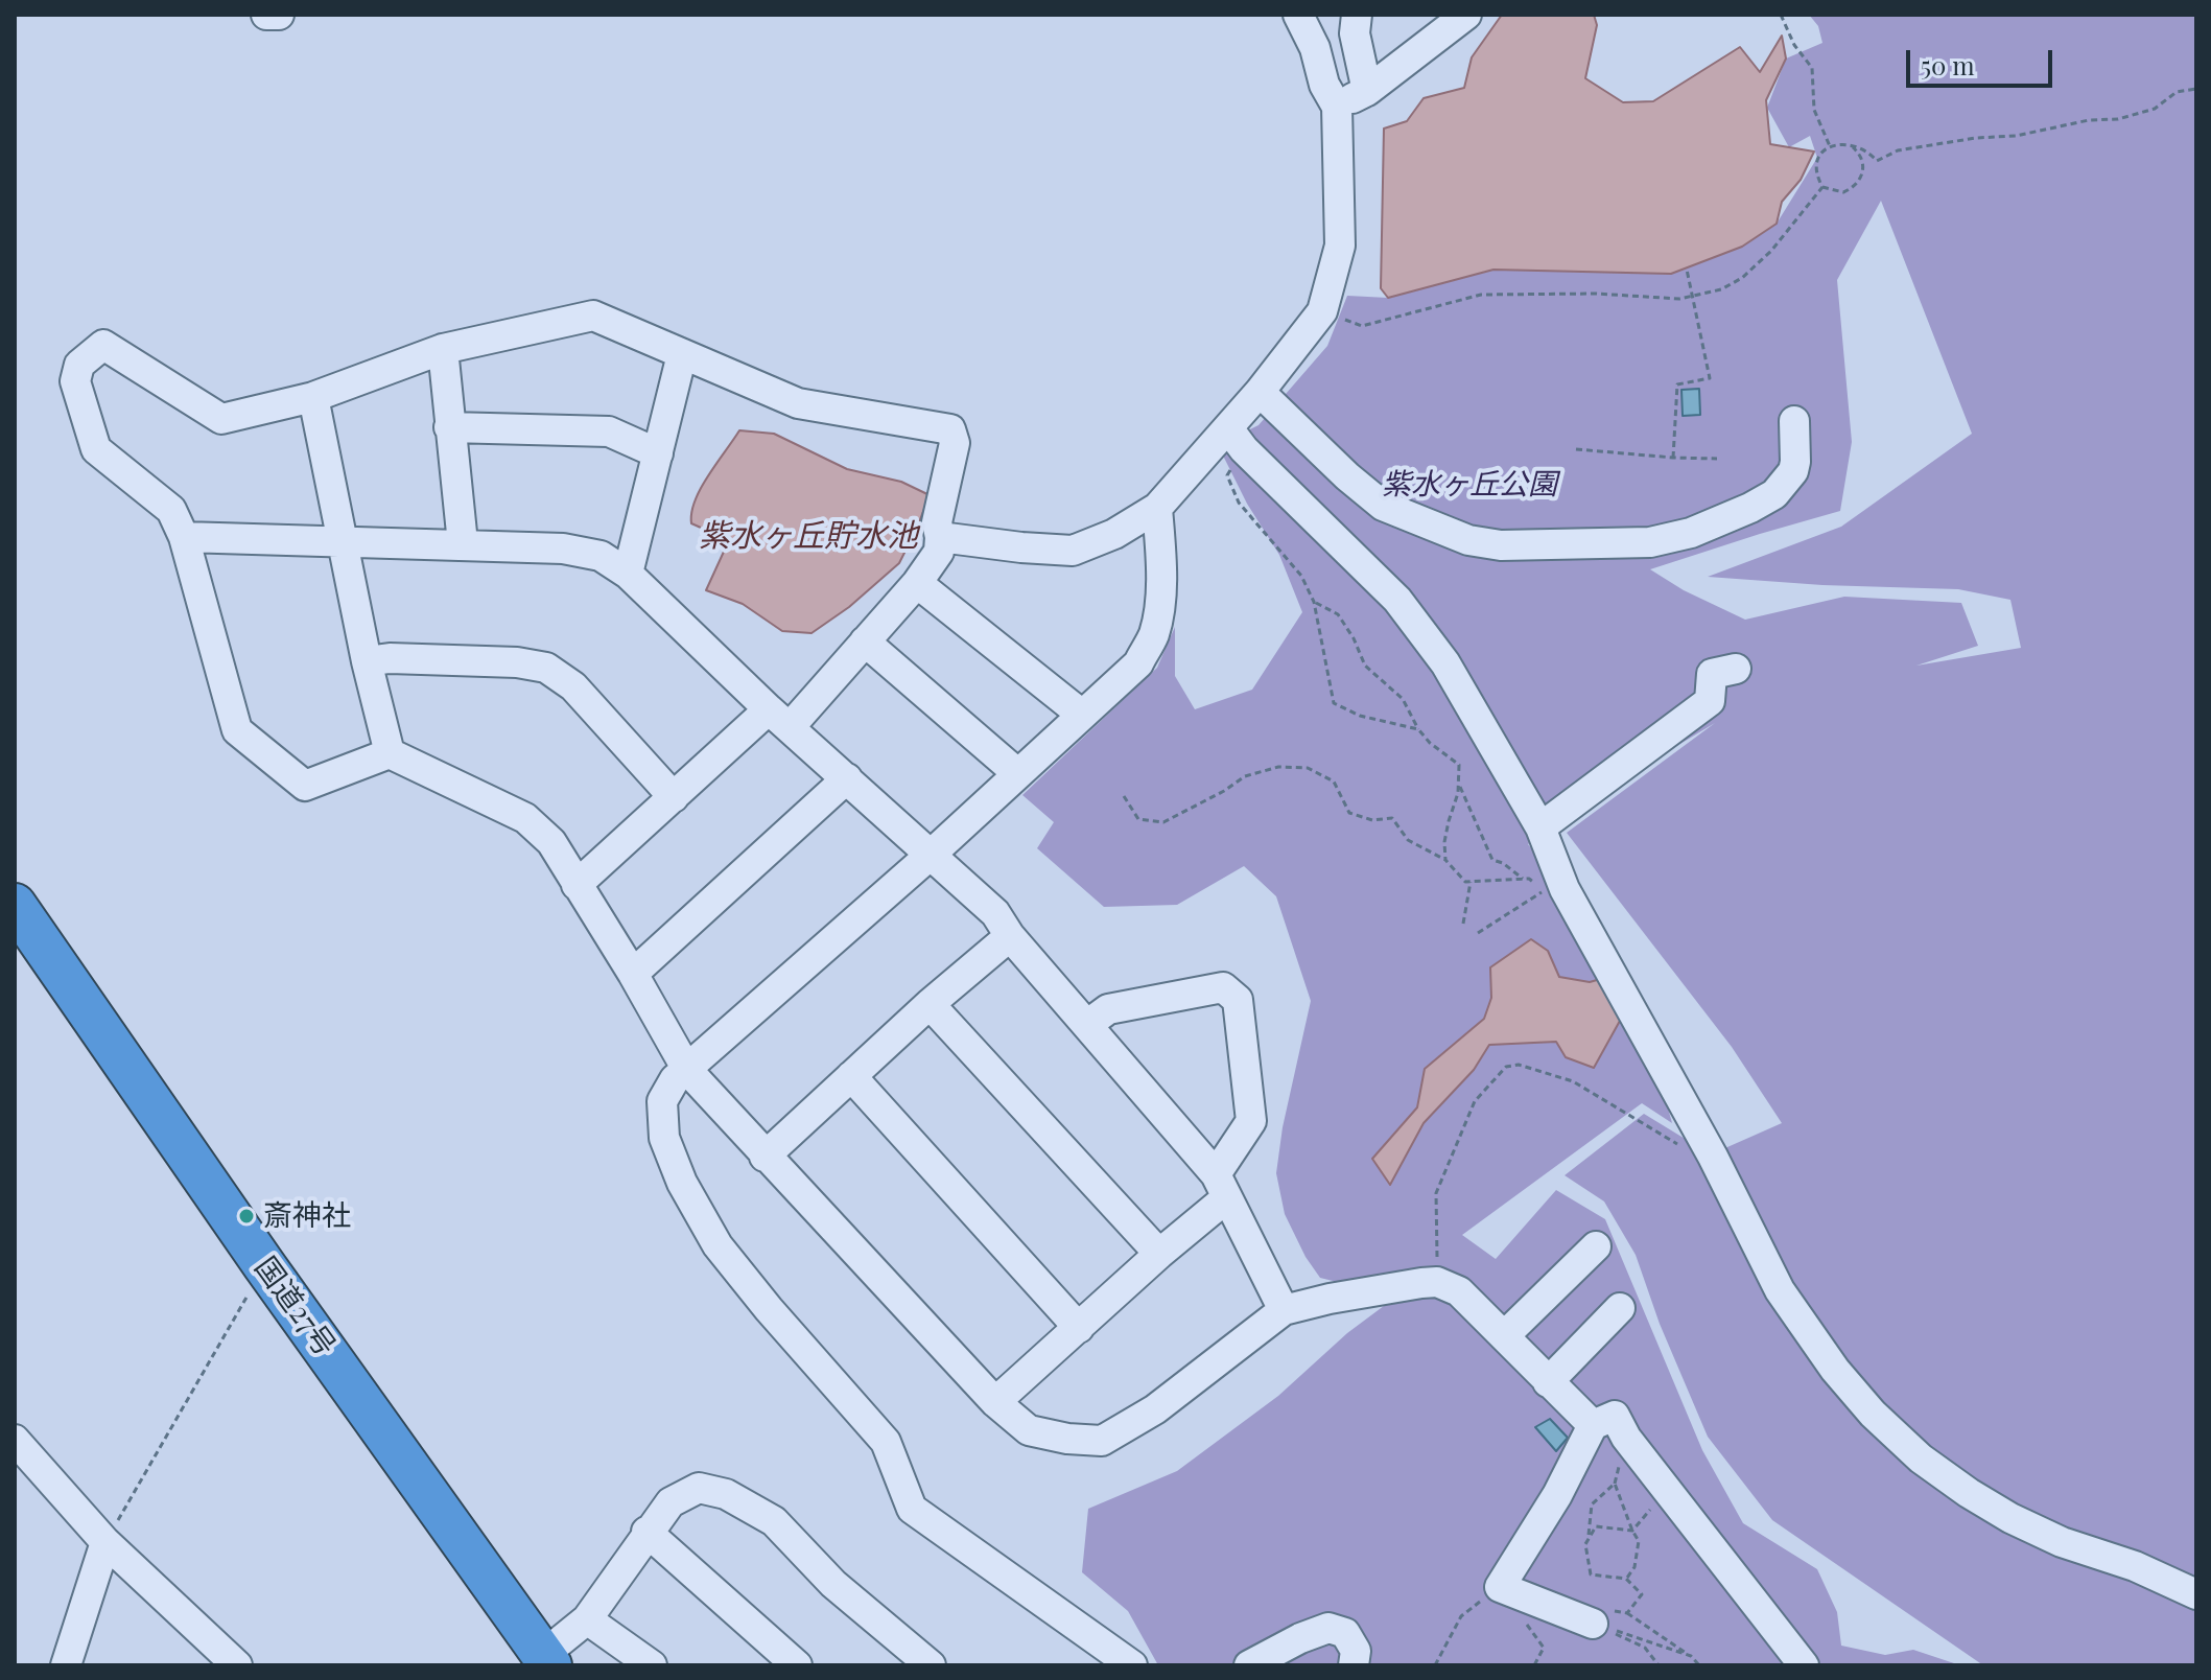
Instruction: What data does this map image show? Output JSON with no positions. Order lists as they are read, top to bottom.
{
  "streets": {
    "highway": ["国道27号"]
  },
  "water": ["紫水ヶ丘貯水池"],
  "parks": ["紫水ヶ丘公園"],
  "places": ["斎神社"],
  "scale_bar": "50 m"
}
